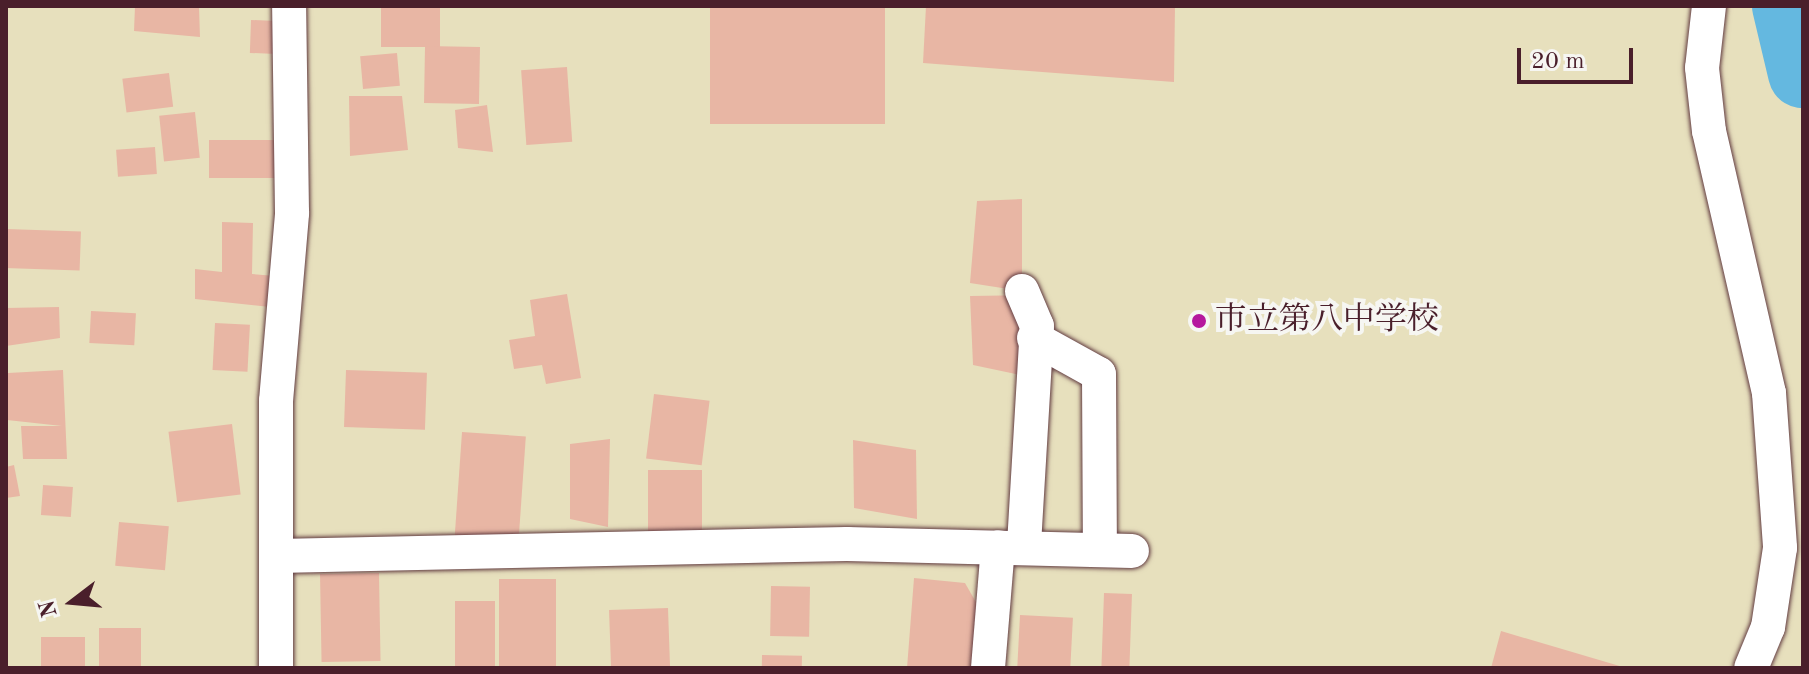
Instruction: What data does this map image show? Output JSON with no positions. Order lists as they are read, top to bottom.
{
  "places": ["市立第八中学校"],
  "scale_bar": "20 m",
  "north": "left"
}
